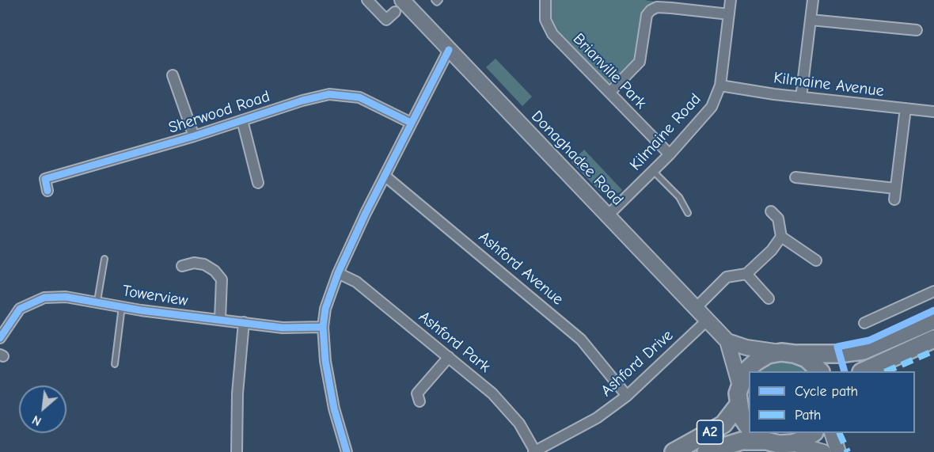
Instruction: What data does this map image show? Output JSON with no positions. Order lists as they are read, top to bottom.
{
  "streets": {
    "highway": ["A2"],
    "main road": ["Donaghadee Road"],
    "street": [
      "Brianville Park",
      "Kilmaine Avenue",
      "Sherwood Road",
      "Kilmaine Road",
      "Ashford Avenue",
      "Towerview",
      "Ashford Park",
      "Ashford Drive"
    ]
  },
  "crossings": [
    ["Brianville Park", "Kilmaine Road"],
    ["Kilmaine Avenue", "Kilmaine Road"],
    ["Kilmaine Road", "Donaghadee Road"],
    ["Donaghadee Road", "Ashford Drive"],
    ["Ashford Avenue", "Ashford Drive"],
    ["Ashford Park", "Ashford Drive"]
  ],
  "legend": ["Cycle path", "Path"],
  "north": "bottom left"
}
